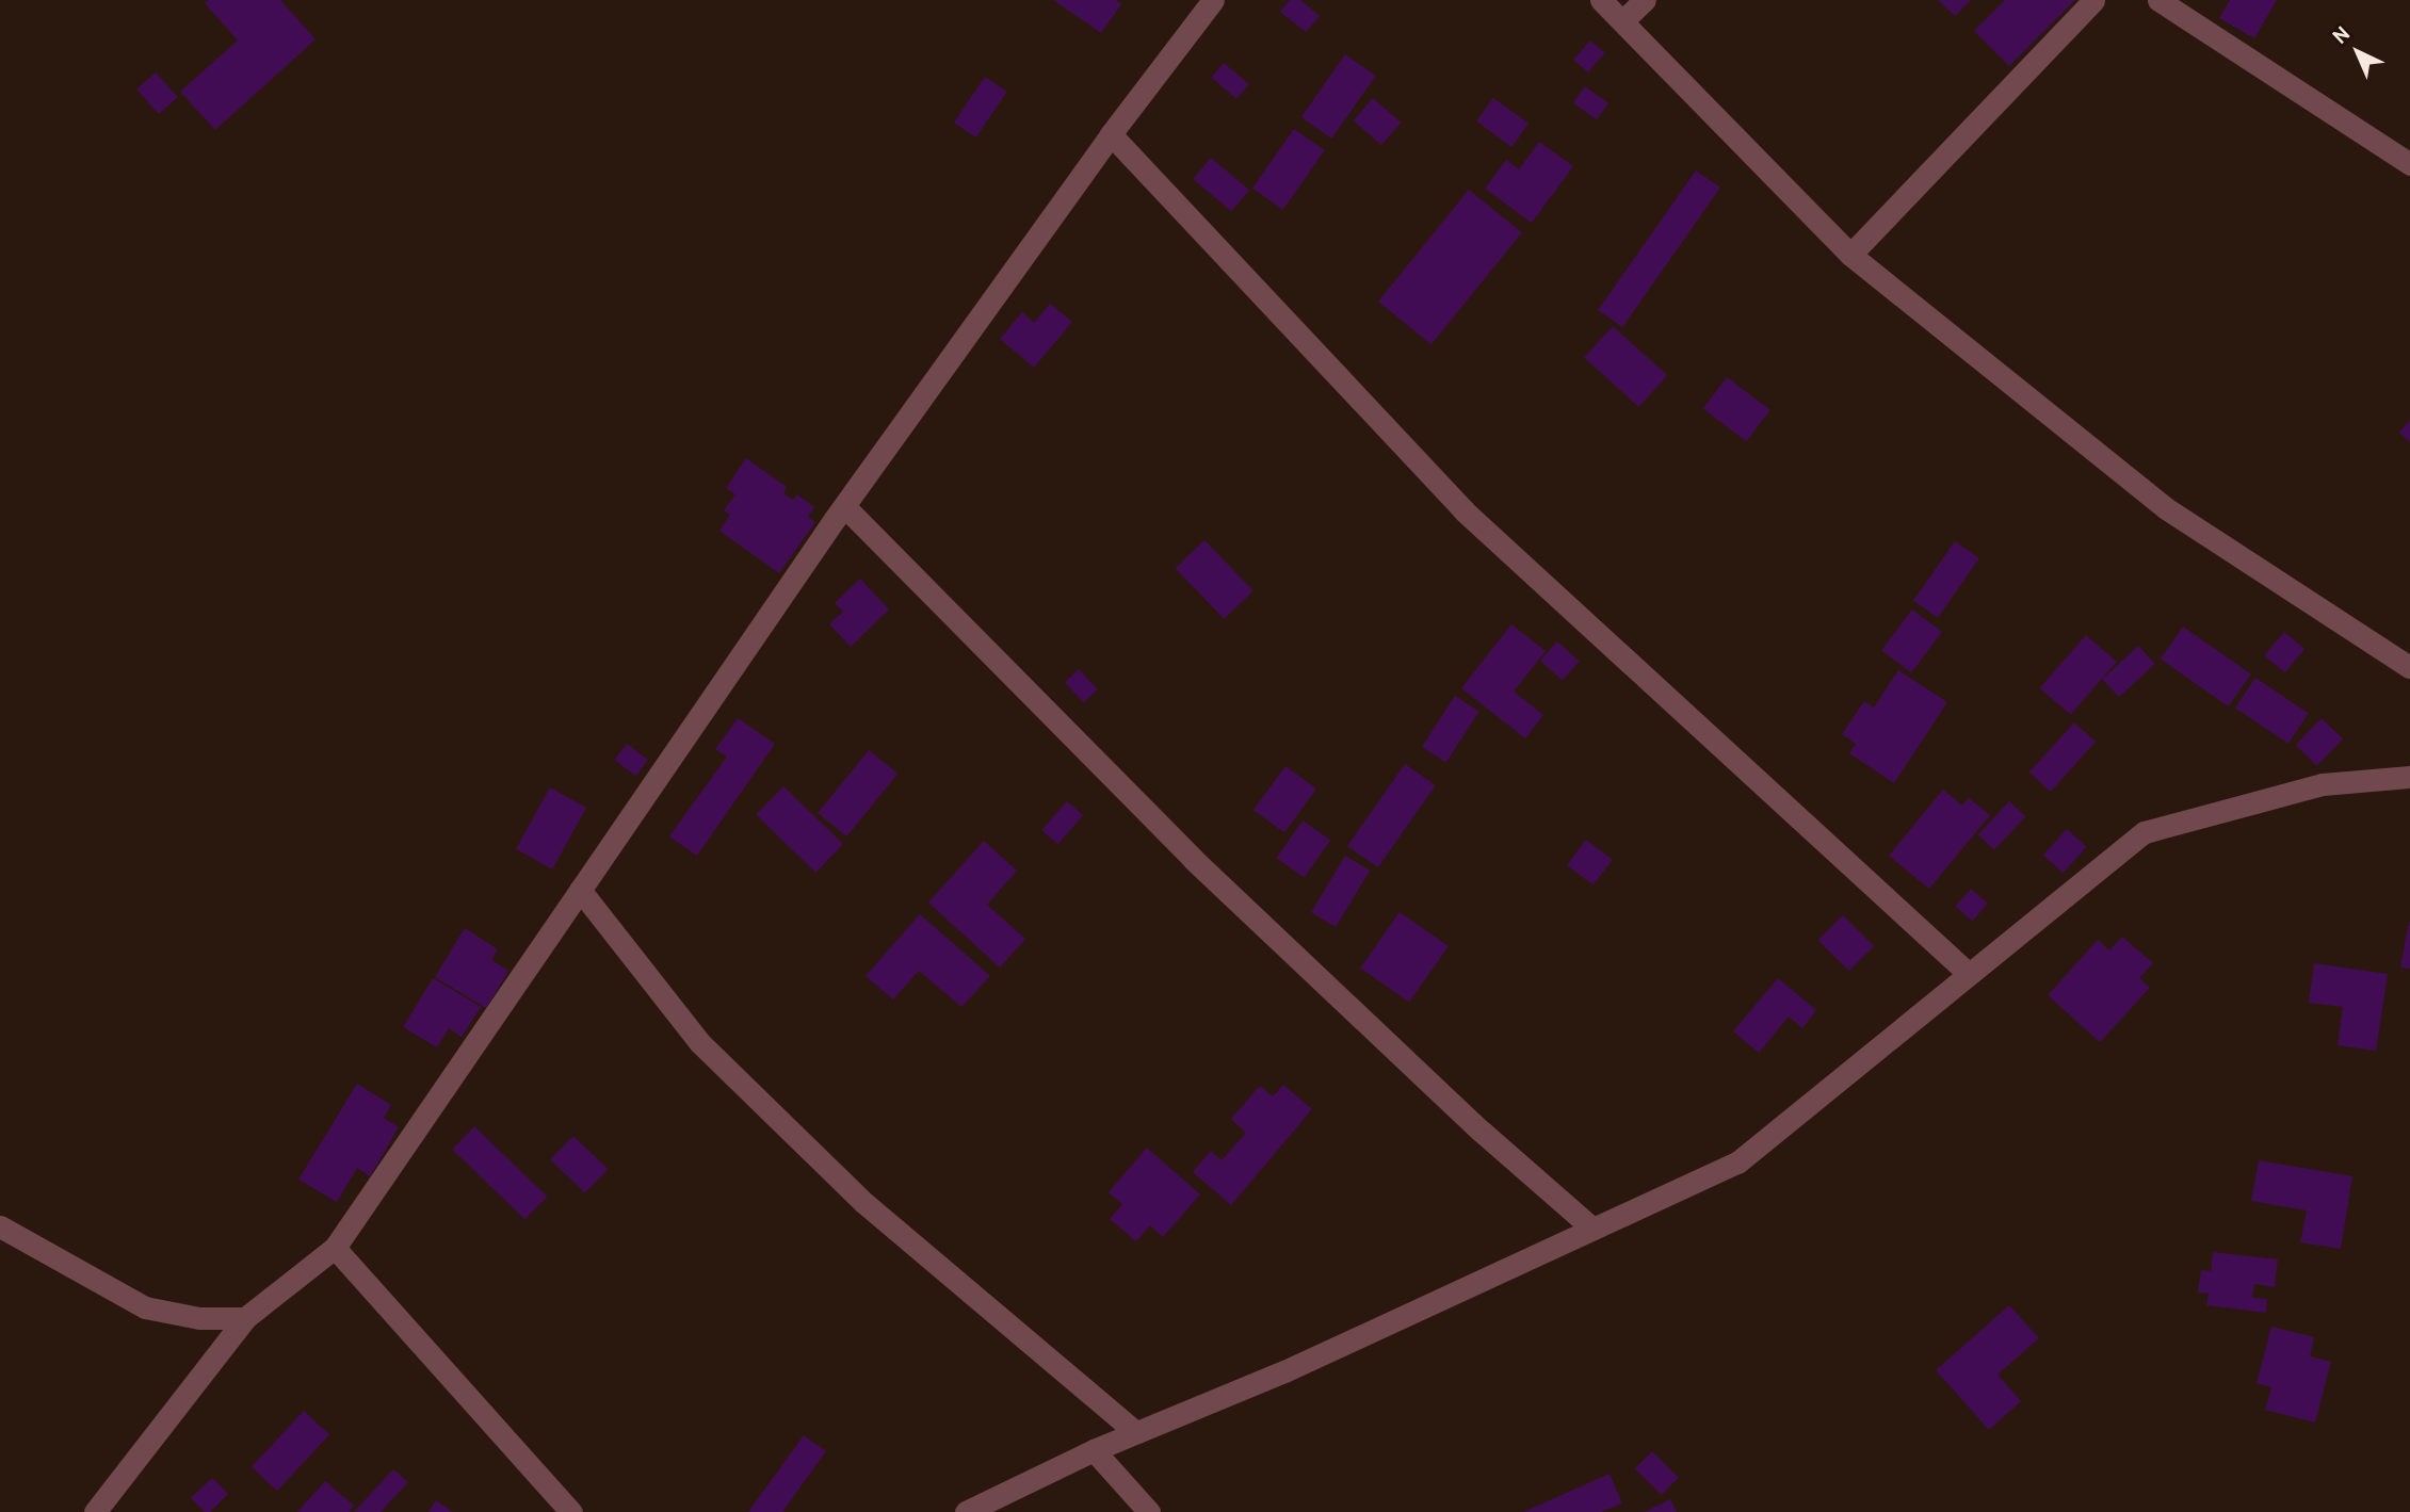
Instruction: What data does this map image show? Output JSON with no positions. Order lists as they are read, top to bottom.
{
  "north": "top left"
}
